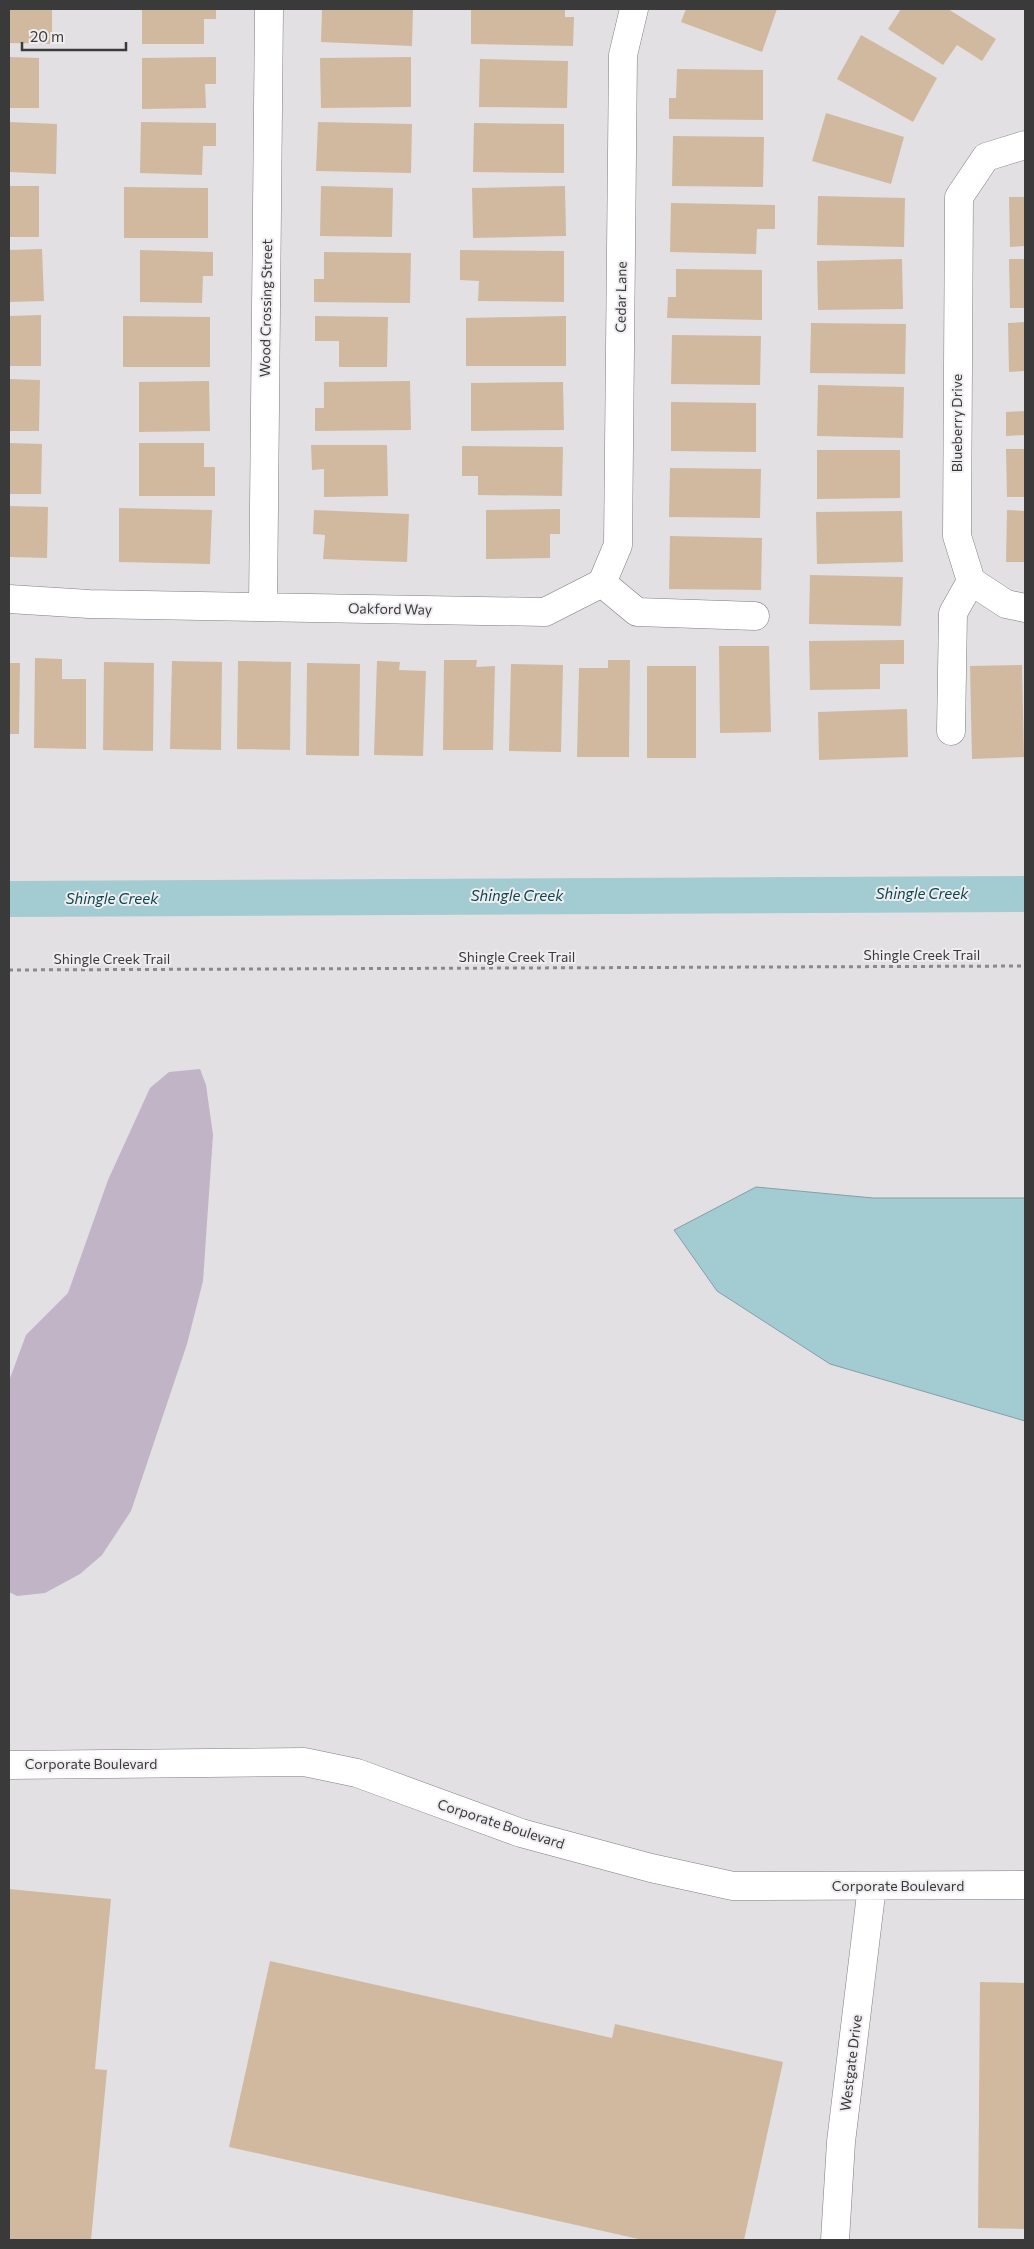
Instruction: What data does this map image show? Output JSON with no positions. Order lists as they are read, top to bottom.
{
  "streets": {
    "street": [
      "Cedar Lane",
      "Wood Crossing Street",
      "Blueberry Drive",
      "Oakford Way",
      "Corporate Boulevard",
      "Westgate Drive"
    ],
    "path": ["Shingle Creek Trail"]
  },
  "crossings": [
    ["Cedar Lane", "Oakford Way"],
    ["Wood Crossing Street", "Oakford Way"],
    ["Corporate Boulevard", "Westgate Drive"]
  ],
  "water": ["Shingle Creek"],
  "scale_bar": "20 m"
}
